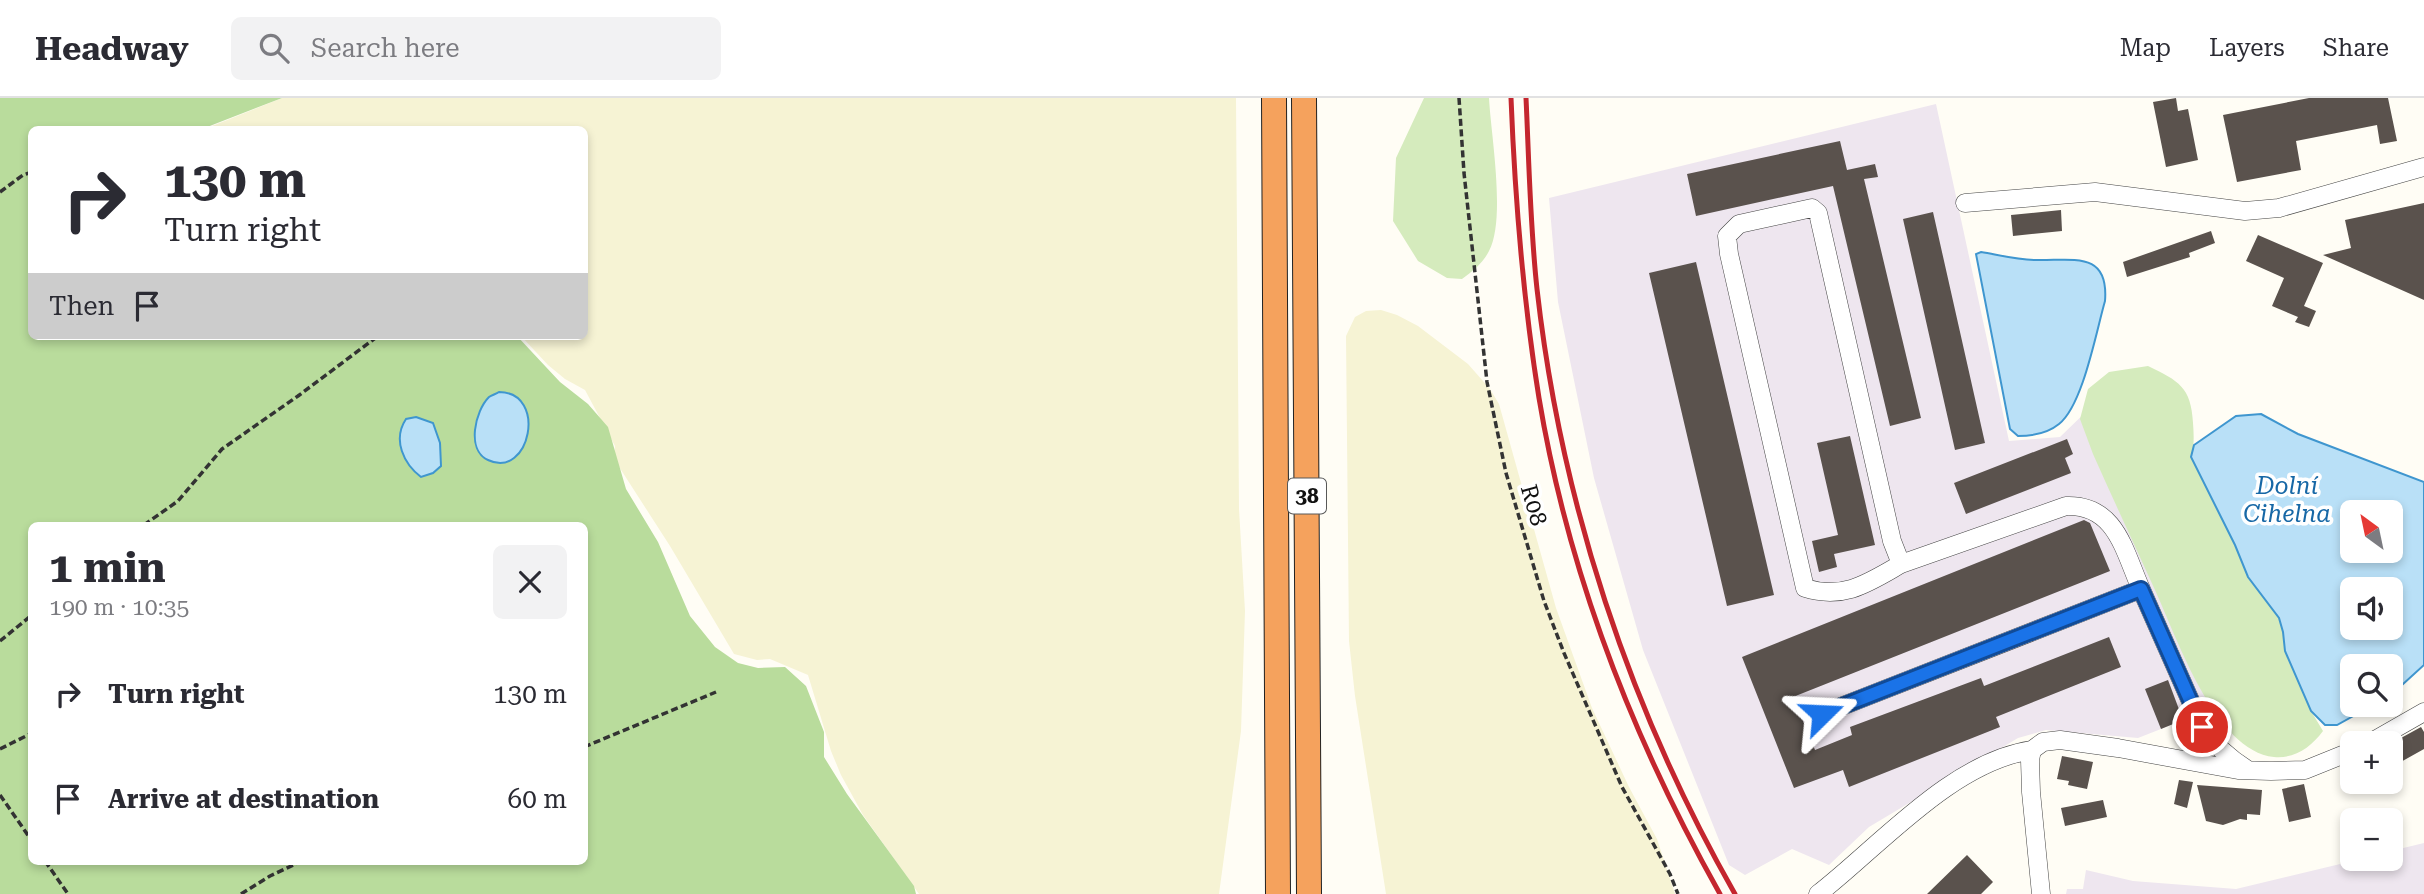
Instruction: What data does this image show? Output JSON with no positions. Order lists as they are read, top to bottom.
{
  "streets": {
    "highway": ["38"],
    "path": ["R08"]
  },
  "water": ["Dolní Cihelna"],
  "north": "top left",
  "page": {
    "header": "Headway",
    "search": "Search here",
    "nav": ["Map", "Layers", "Share"],
    "turn": ["130 m", "Turn right"],
    "then": "Then",
    "map_buttons": ["+", "−"],
    "heading": ["1 min", "190 m · 10:35"],
    "list": [
      {
        "name": "Turn right",
        "value": "130 m"
      },
      {
        "name": "Arrive at destination",
        "value": "60 m"
      }
    ]
  }
}
